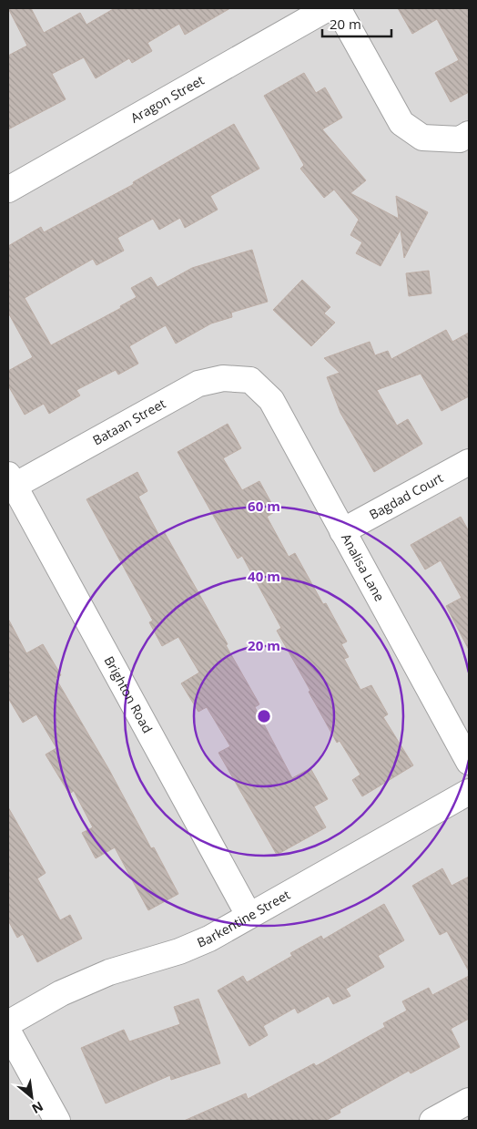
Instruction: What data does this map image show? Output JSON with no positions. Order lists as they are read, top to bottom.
{
  "streets": {
    "street": [
      "Aragon Street",
      "Bataan Street",
      "Bagdad Court",
      "Analisa Lane",
      "Brighton Road",
      "Barkentine Street"
    ]
  },
  "crossings": [
    ["Bataan Street", "Analisa Lane"],
    ["Bataan Street", "Brighton Road"],
    ["Bagdad Court", "Analisa Lane"],
    ["Brighton Road", "Barkentine Street"]
  ],
  "scale_bar": "20 m",
  "north": "bottom right",
  "rings": ["60 m", "40 m", "20 m"]
}
